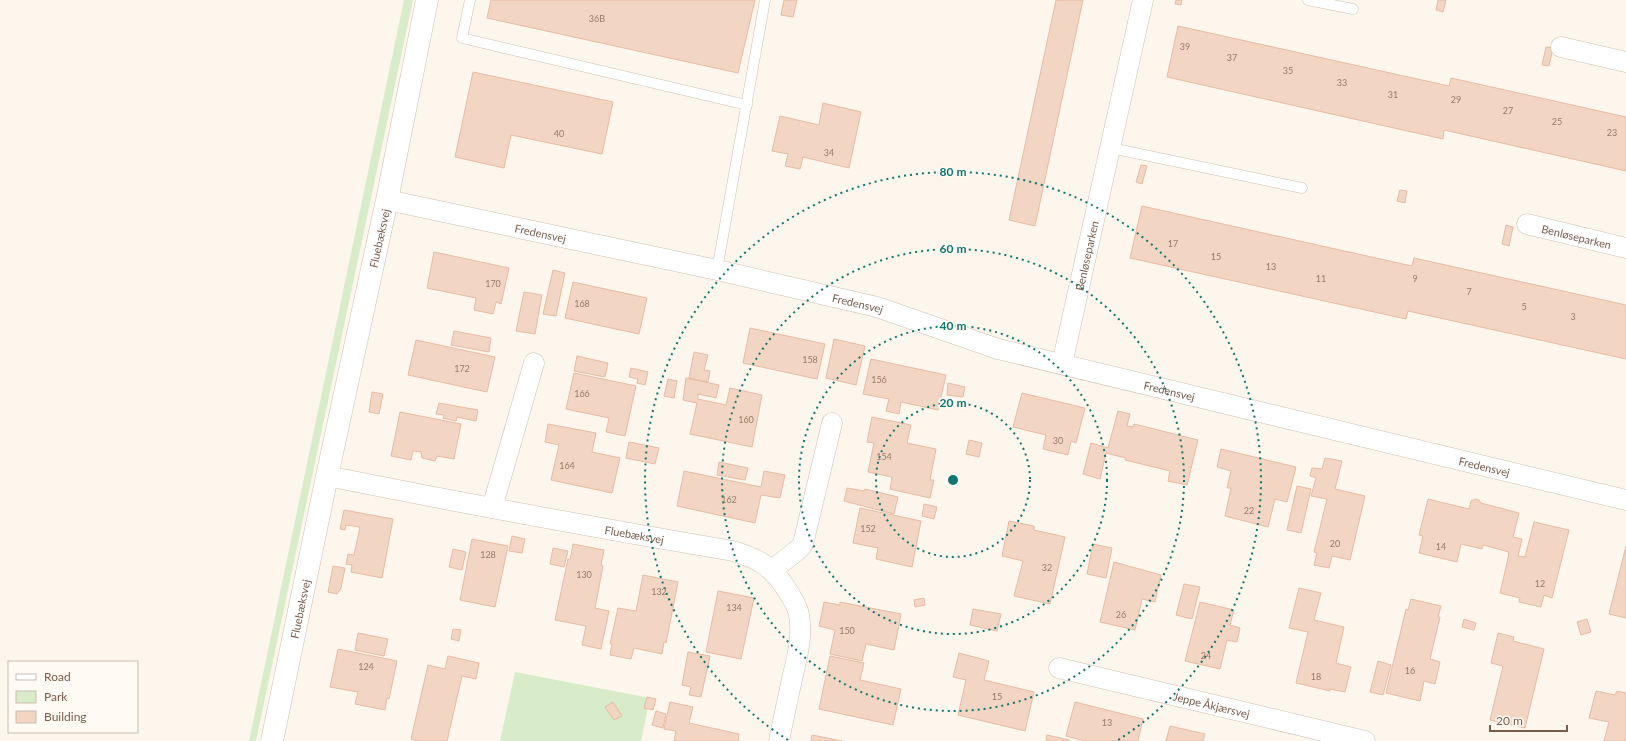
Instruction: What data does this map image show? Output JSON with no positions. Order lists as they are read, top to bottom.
{
  "streets": {
    "street": [
      "Fredensvej",
      "Benløseparken",
      "Fluebæksvej",
      "Jeppe Åkjærsvej"
    ]
  },
  "crossings": [
    ["Fredensvej", "Benløseparken"],
    ["Fredensvej", "Fluebæksvej"]
  ],
  "house_numbers": [
    "36B",
    "39",
    "37",
    "35",
    "33",
    "31",
    "29",
    "27",
    "25",
    "23",
    "40",
    "34",
    "17",
    "15",
    "13",
    "11",
    "9",
    "170",
    "7",
    "168",
    "5",
    "3",
    "158",
    "172",
    "156",
    "166",
    "160",
    "30",
    "154",
    "164",
    "162",
    "22",
    "152",
    "20",
    "14",
    "128",
    "32",
    "130",
    "12",
    "132",
    "134",
    "26",
    "150",
    "24",
    "124",
    "16",
    "18",
    "15",
    "13"
  ],
  "legend": ["Road", "Park", "Building"],
  "scale_bar": "20 m",
  "rings": [
    "80 m",
    "60 m",
    "40 m",
    "20 m"
  ]
}
